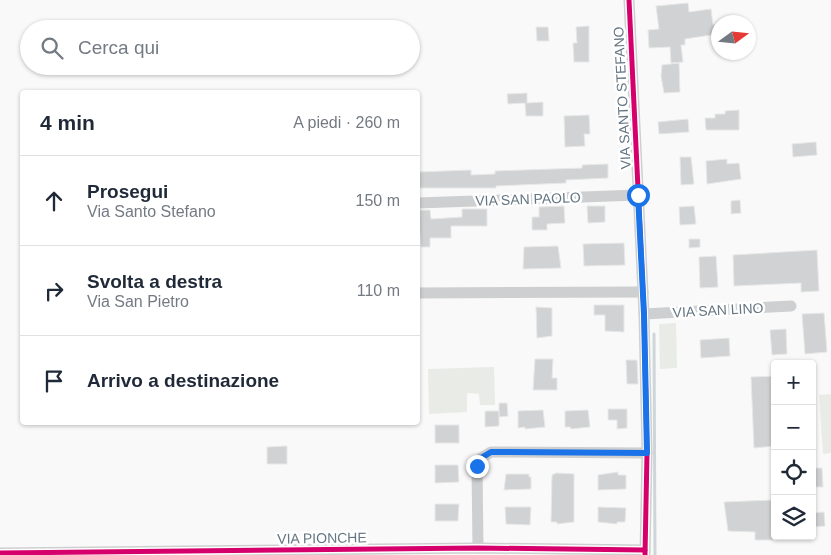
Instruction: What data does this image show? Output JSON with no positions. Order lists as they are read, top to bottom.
{
  "streets": {
    "street": [
      "VIA SANTO STEFANO",
      "VIA SAN PAOLO",
      "VIA SAN LINO",
      "VIA PIONCHE"
    ]
  },
  "crossings": [
    ["VIA SANTO STEFANO", "VIA SAN PAOLO"],
    ["VIA SANTO STEFANO", "VIA SAN LINO"],
    ["VIA SANTO STEFANO", "VIA PIONCHE"]
  ],
  "north": "right",
  "page": {
    "search": "Cerca qui",
    "heading": ["4 min", "A piedi · 260 m"],
    "list": [
      ["Prosegui", "Via Santo Stefano", "150 m"],
      ["Svolta a destra", "Via San Pietro", "110 m"],
      "Arrivo a destinazione"
    ],
    "map_buttons": ["+", "−"]
  }
}
